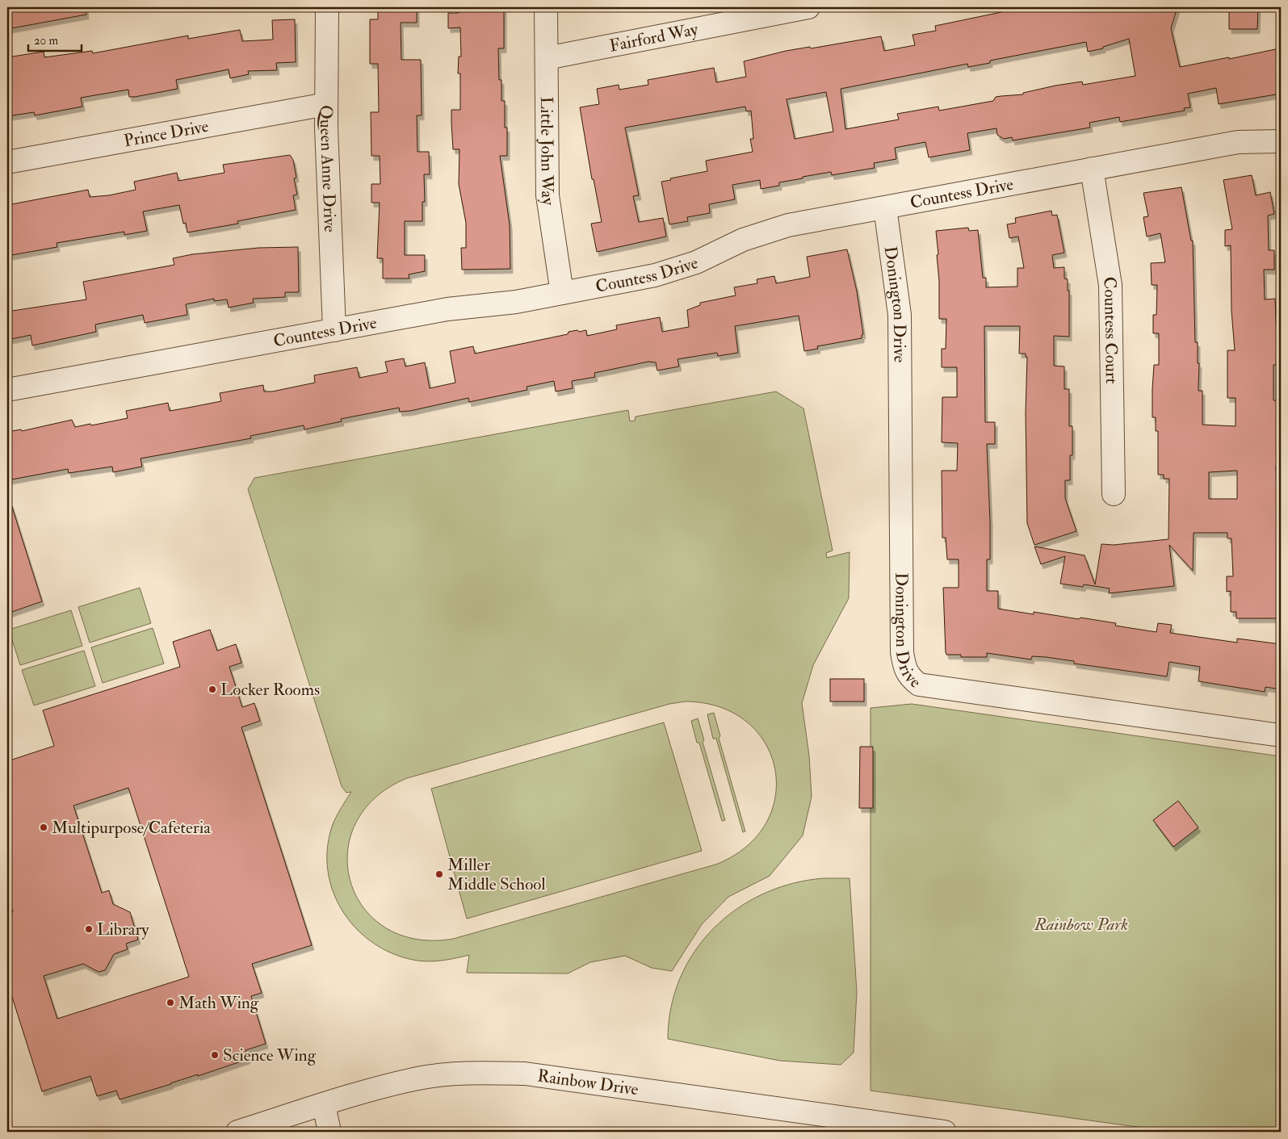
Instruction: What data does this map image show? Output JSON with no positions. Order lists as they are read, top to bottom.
{
  "streets": {
    "street": [
      "Fairford Way",
      "Prince Drive",
      "Little John Way",
      "Queen Anne Drive",
      "Countess Drive",
      "Donington Drive",
      "Countess Court",
      "Rainbow Drive"
    ]
  },
  "crossings": [
    ["Fairford Way", "Little John Way"],
    ["Prince Drive", "Queen Anne Drive"],
    ["Little John Way", "Countess Drive"],
    ["Queen Anne Drive", "Countess Drive"],
    ["Countess Drive", "Donington Drive"],
    ["Countess Drive", "Countess Court"]
  ],
  "parks": ["Rainbow Park"],
  "places": [
    "Locker Rooms",
    "Multipurpose/Cafeteria",
    "Miller Middle School",
    "Library",
    "Math Wing",
    "Science Wing"
  ],
  "scale_bar": "20 m"
}
